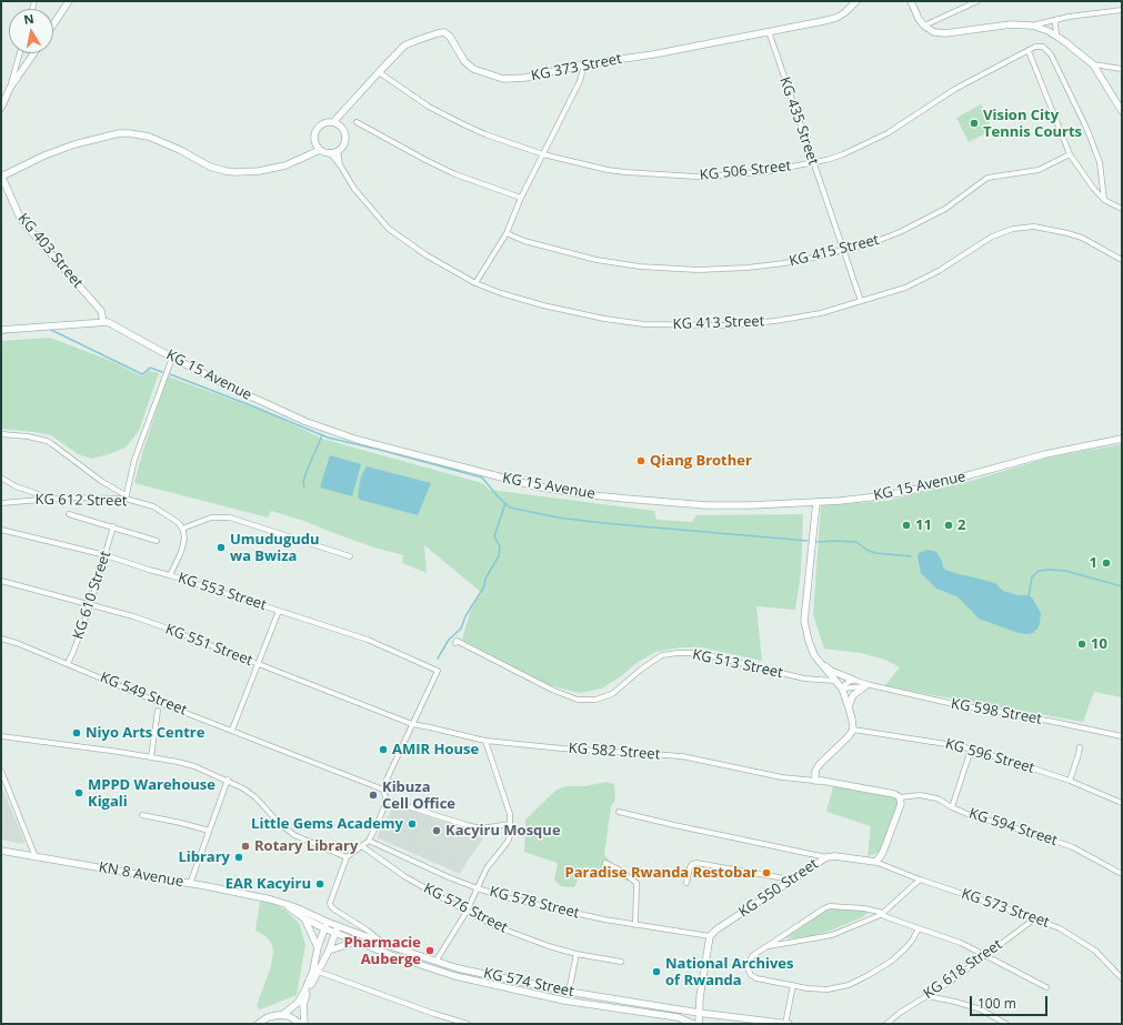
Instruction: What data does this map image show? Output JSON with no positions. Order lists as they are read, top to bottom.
{
  "streets": {
    "main road": [
      "KG 373 Street",
      "KG 403 Street",
      "KG 15 Avenue",
      "KN 8 Avenue",
      "KG 550 Street",
      "KG 574 Street"
    ],
    "street": [
      "KG 435 Street",
      "KG 506 Street",
      "KG 415 Street",
      "KG 413 Street",
      "KG 612 Street",
      "KG 553 Street",
      "KG 610 Street",
      "KG 551 Street",
      "KG 513 Street",
      "KG 549 Street",
      "KG 598 Street",
      "KG 582 Street",
      "KG 596 Street",
      "KG 594 Street",
      "KG 578 Street",
      "KG 576 Street",
      "KG 573 Street",
      "KG 618 Street"
    ]
  },
  "crossings": [
    ["KG 373 Street", "KG 435 Street"],
    ["KG 373 Street", "KG 506 Street"],
    ["KG 435 Street", "KG 506 Street"],
    ["KG 435 Street", "KG 415 Street"],
    ["KG 435 Street", "KG 413 Street"],
    ["KG 403 Street", "KG 15 Avenue"],
    ["KG 553 Street", "KG 610 Street"],
    ["KG 553 Street", "KG 551 Street"],
    ["KG 553 Street", "KG 582 Street"],
    ["KG 610 Street", "KG 551 Street"],
    ["KG 610 Street", "KG 549 Street"],
    ["KG 551 Street", "KG 582 Street"],
    ["KG 550 Street", "KG 578 Street"],
    ["KG 550 Street", "KG 573 Street"],
    ["KG 573 Street", "KG 618 Street"]
  ],
  "places": [
    "Vision City Tennis Courts",
    "Qiang Brother",
    "11",
    "2",
    "Umudugudu wa Bwiza",
    "1",
    "10",
    "Niyo Arts Centre",
    "AMIR House",
    "MPPD Warehouse Kigali",
    "Kibuza Cell Office",
    "Little Gems Academy",
    "Kacyiru Mosque",
    "Rotary Library",
    "Library",
    "Paradise Rwanda Restobar",
    "EAR Kacyiru",
    "Pharmacie Auberge",
    "National Archives of Rwanda"
  ],
  "scale_bar": "100 m",
  "north": "top"
}
